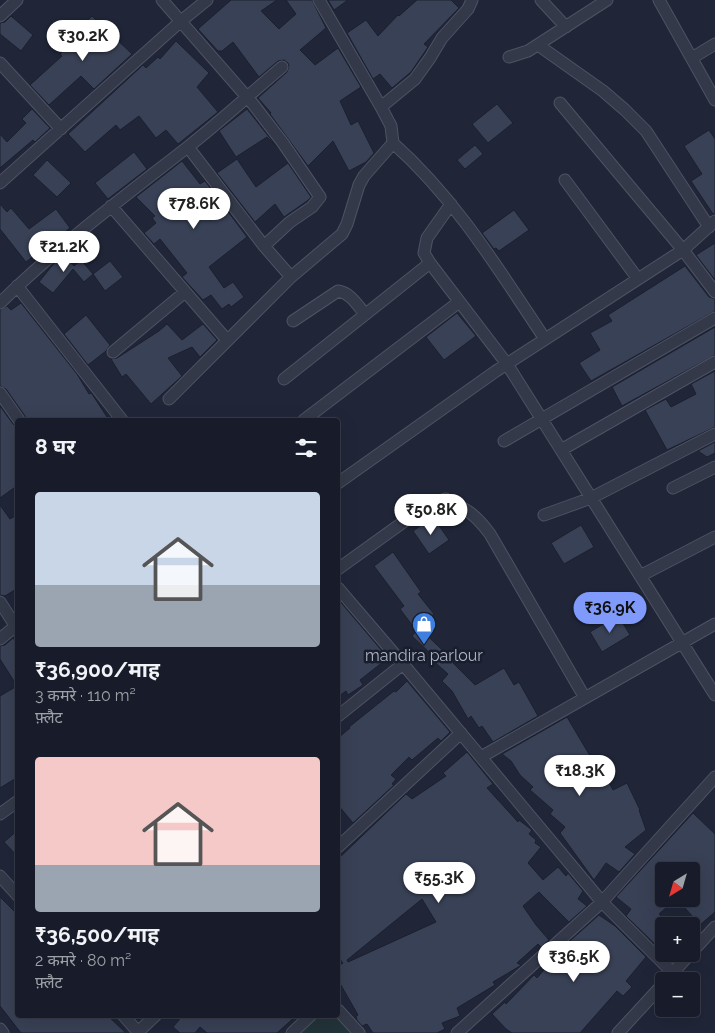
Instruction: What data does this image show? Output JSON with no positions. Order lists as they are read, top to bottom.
{
  "places": {
    "shop": ["mandira parlour"]
  },
  "north": "bottom left",
  "page": {
    "price": [
      "₹30.2K",
      "₹78.6K",
      "₹21.2K",
      "₹50.8K",
      "₹36.9K",
      "₹18.3K",
      "₹55.3K",
      "₹36.5K"
    ],
    "heading": "8 घर",
    "list": [
      {
        "name": "₹36,900/माह",
        "note": "3 कमरे · 110 m² · फ़्लैट"
      },
      {
        "name": "₹36,500/माह",
        "note": "2 कमरे · 80 m² · फ़्लैट"
      }
    ],
    "map_buttons": ["+", "−"]
  }
}
